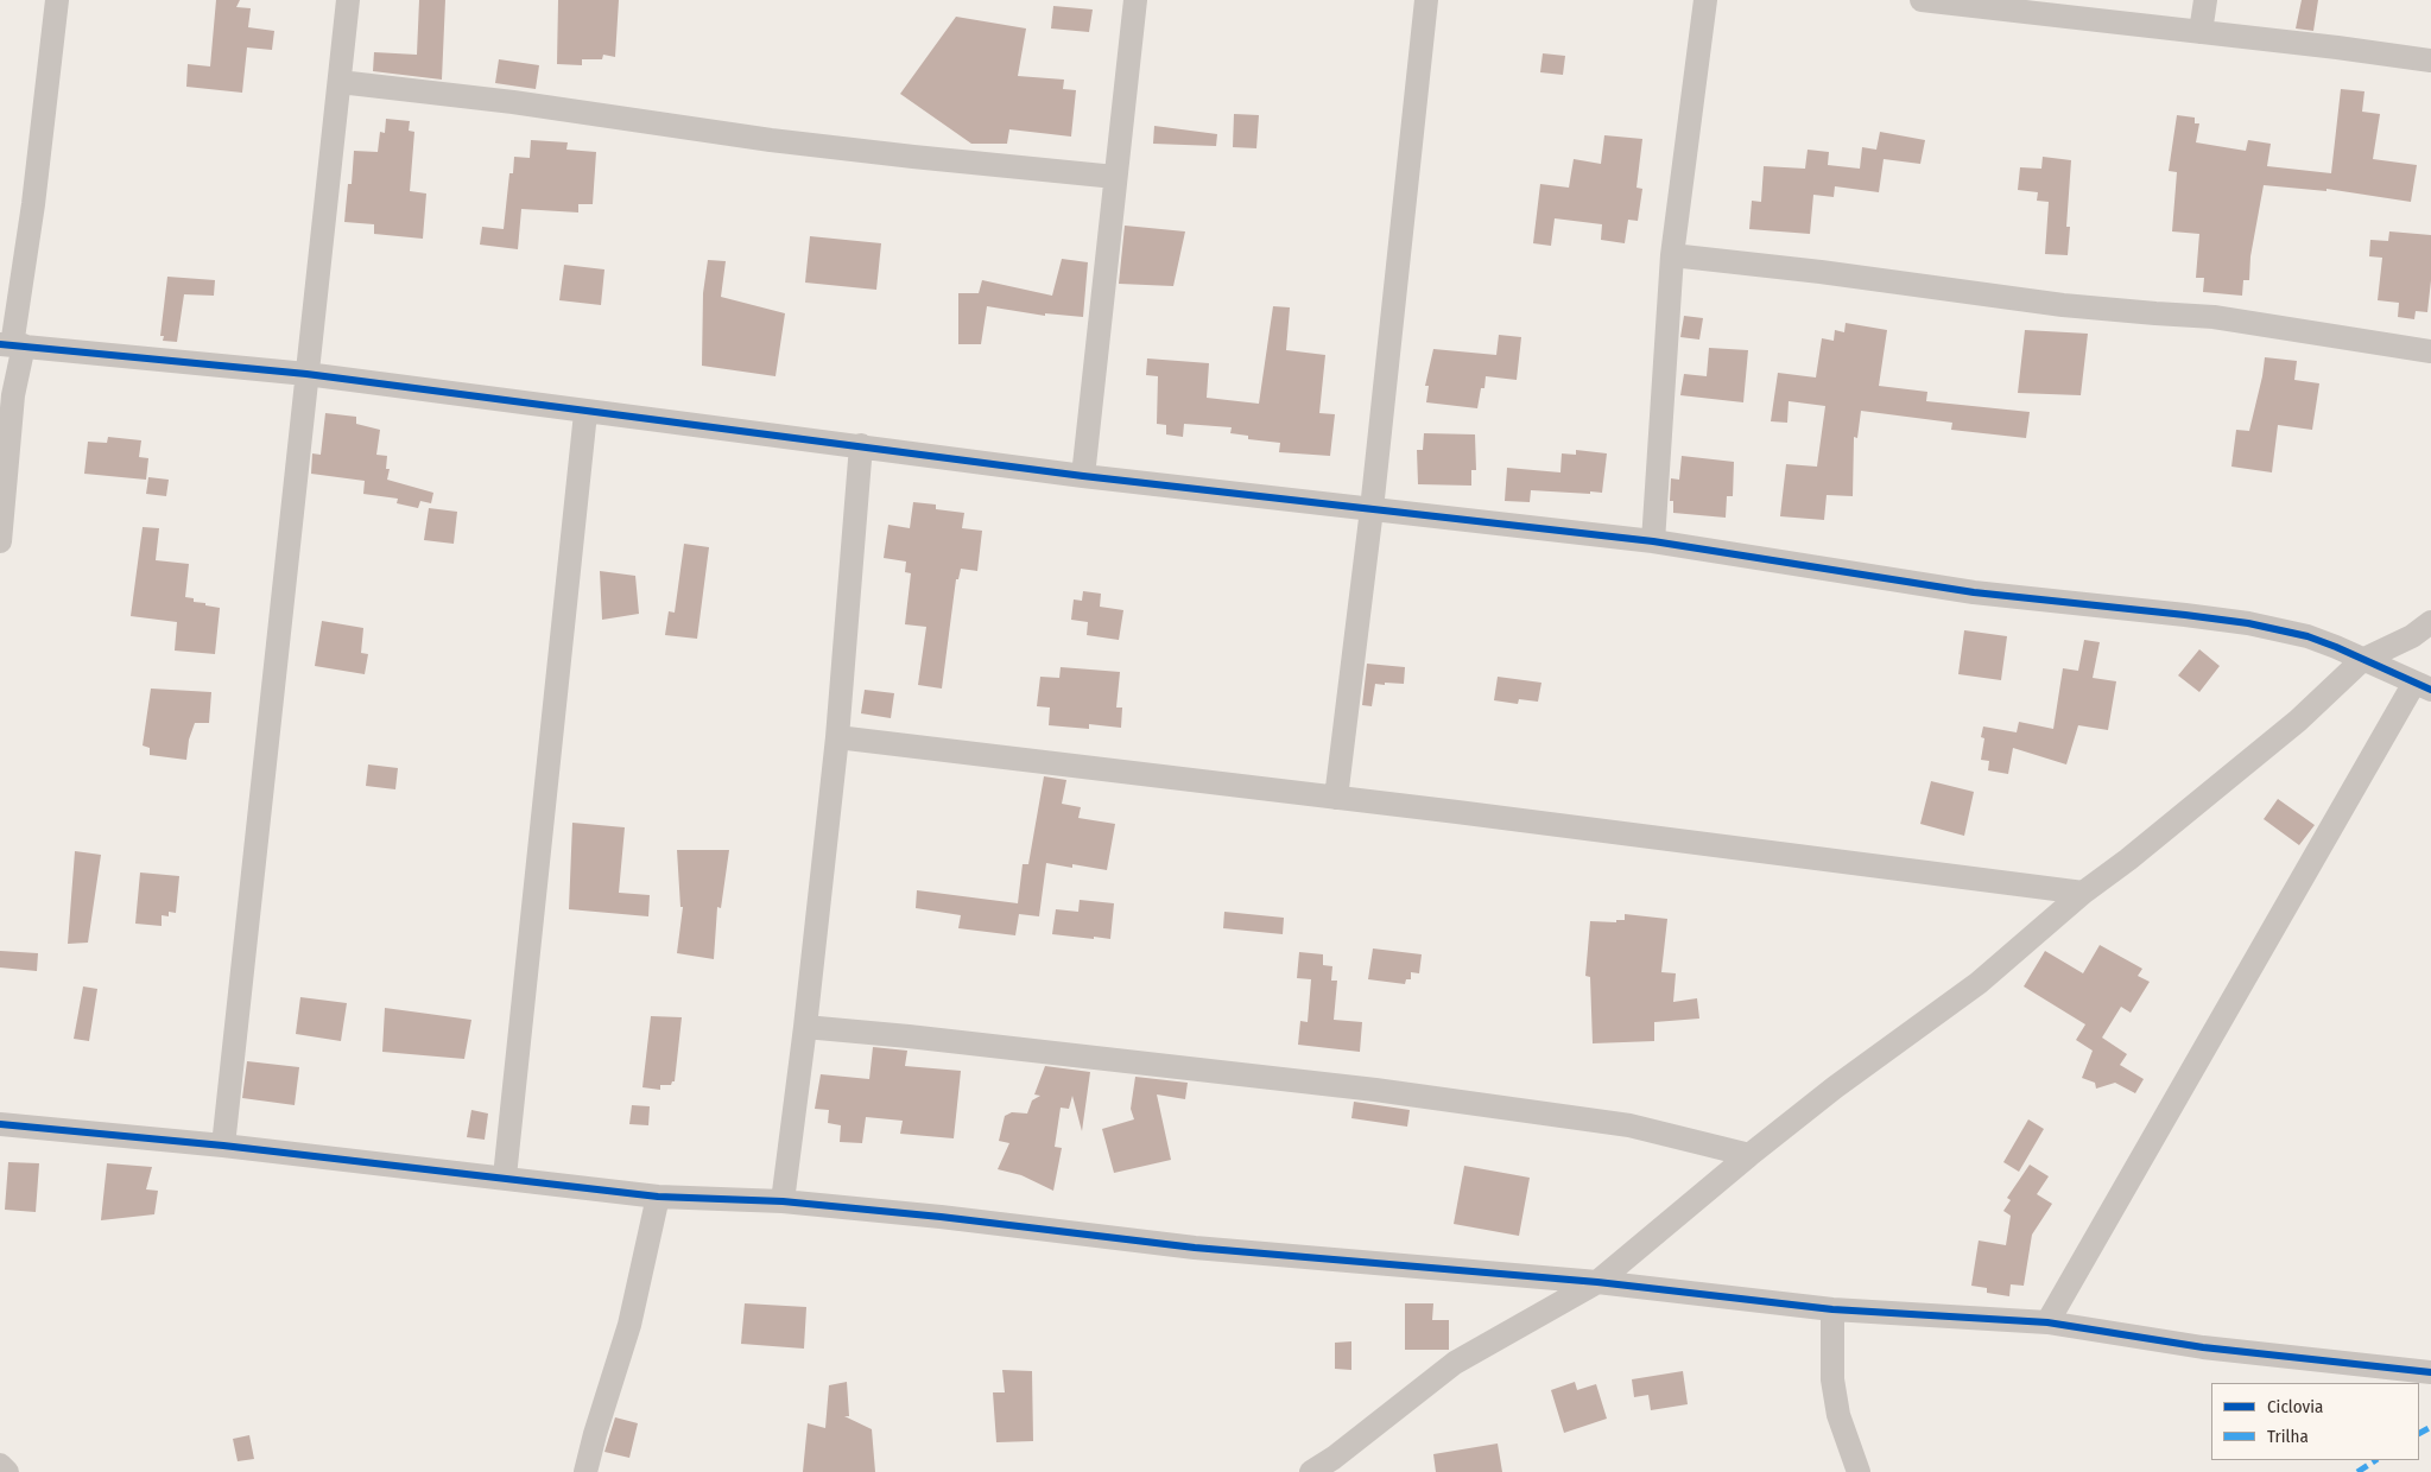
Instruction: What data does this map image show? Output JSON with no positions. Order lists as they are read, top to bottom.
{
  "legend": ["Ciclovia", "Trilha"]
}
